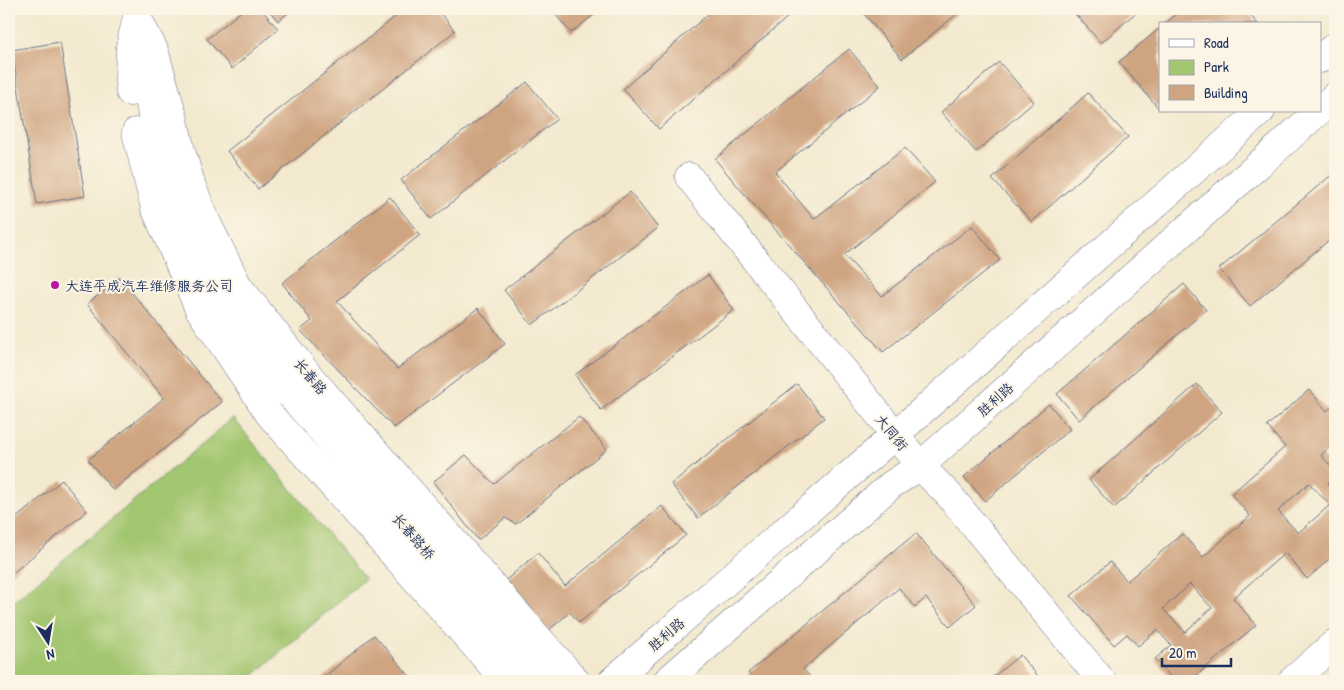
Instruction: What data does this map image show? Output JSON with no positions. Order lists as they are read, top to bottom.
{
  "streets": {
    "main road": [
      "长春路",
      "胜利路",
      "大同街",
      "长春路桥"
    ]
  },
  "crossings": [
    ["长春路", "长春路桥"],
    ["胜利路", "大同街"]
  ],
  "places": ["大连平成汽车维修服务公司"],
  "legend": ["Road", "Park", "Building"],
  "scale_bar": "20 m",
  "north": "bottom"
}
